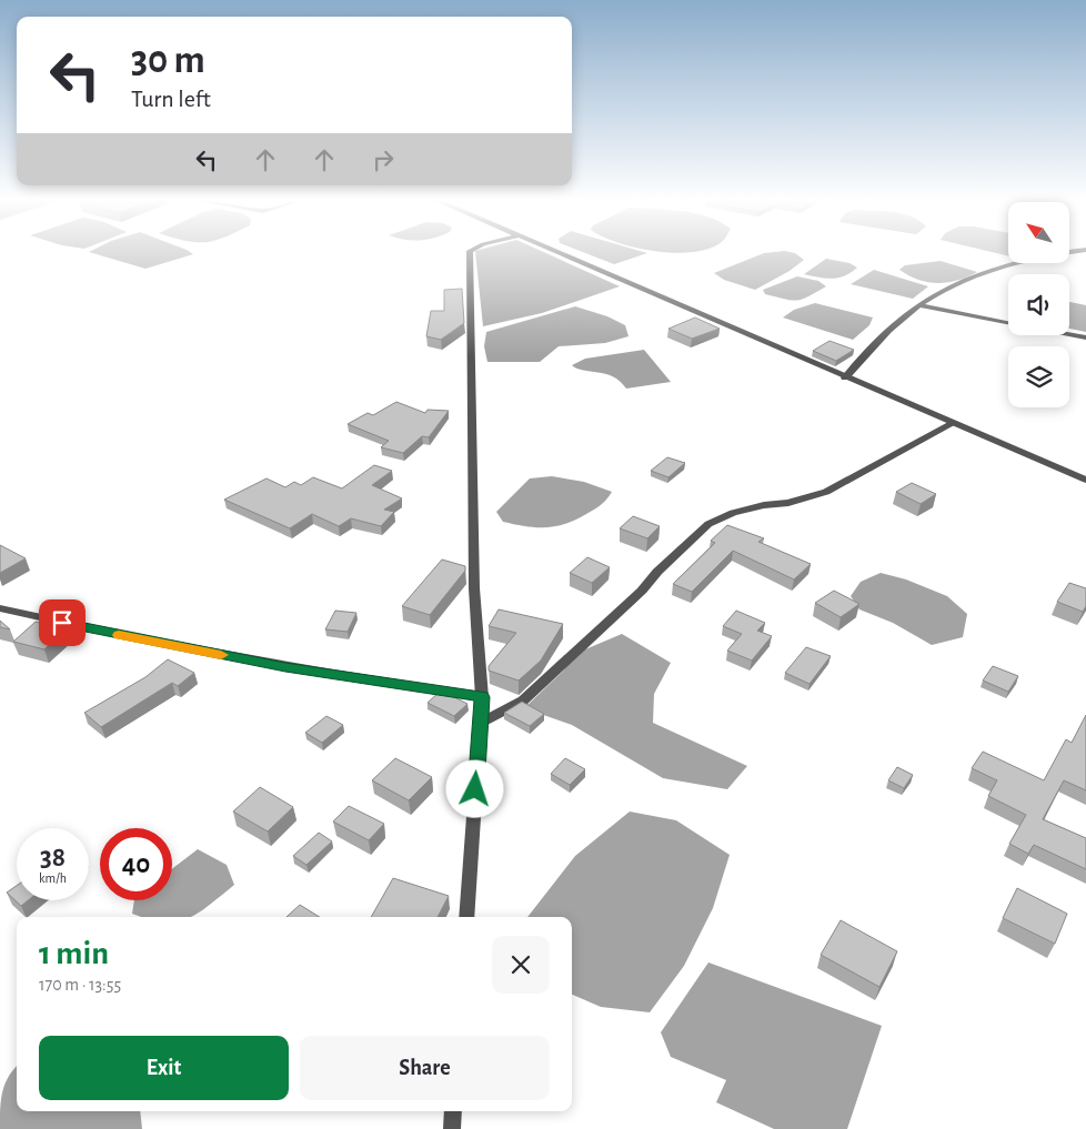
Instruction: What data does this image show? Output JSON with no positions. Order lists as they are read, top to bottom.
{
  "north": "top left",
  "page": {
    "turn": ["30 m", "Turn left"],
    "speed": "38 km/h",
    "limit": "40",
    "heading": ["1 min", "170 m · 13:55"],
    "buttons": ["Exit", "Share"]
  }
}
